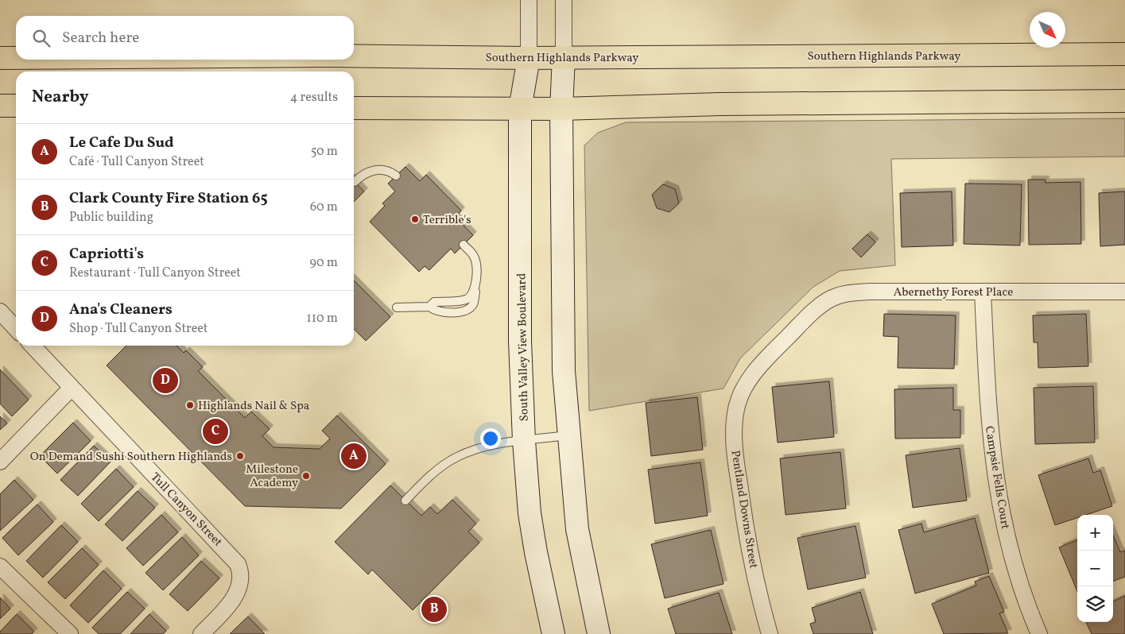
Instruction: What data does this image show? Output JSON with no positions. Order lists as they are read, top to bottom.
{
  "streets": {
    "main road": ["Southern Highlands Parkway", "South Valley View Boulevard"],
    "street": [
      "Abernethy Forest Place",
      "Campsie Fells Court",
      "Tull Canyon Street",
      "Pentland Downs Street"
    ]
  },
  "crossings": [
    ["Southern Highlands Parkway", "South Valley View Boulevard"],
    ["Abernethy Forest Place", "Campsie Fells Court"],
    ["Abernethy Forest Place", "Pentland Downs Street"]
  ],
  "places": [
    "Terrible's",
    "Highlands Nail & Spa",
    "On Demand Sushi Southern Highlands",
    "Milestone Academy"
  ],
  "north": "bottom right",
  "page": {
    "search": "Search here",
    "heading": ["Nearby", "4 results"],
    "list": [
      {
        "mark": "A",
        "name": "Le Cafe Du Sud",
        "note": "Café · Tull Canyon Street",
        "value": "50 m"
      },
      {
        "mark": "B",
        "name": "Clark County Fire Station 65",
        "note": "Public building",
        "value": "60 m"
      },
      {
        "mark": "C",
        "name": "Capriotti's",
        "note": "Restaurant · Tull Canyon Street",
        "value": "90 m"
      },
      {
        "mark": "D",
        "name": "Ana's Cleaners",
        "note": "Shop · Tull Canyon Street",
        "value": "110 m"
      }
    ],
    "pins": [
      "D",
      "C",
      "A",
      "B"
    ],
    "map_buttons": ["+", "−"]
  }
}
